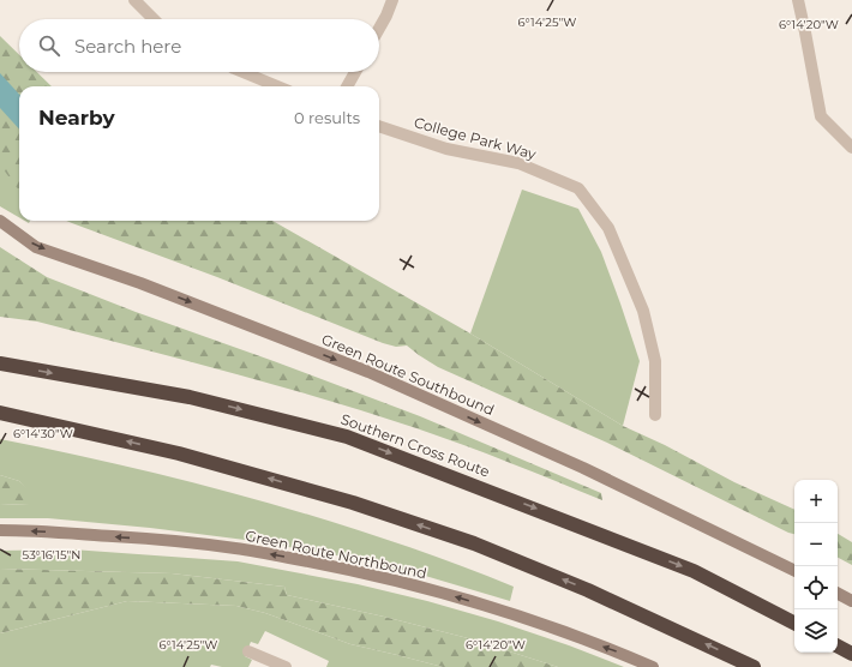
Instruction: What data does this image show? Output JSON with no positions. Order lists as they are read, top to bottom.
{
  "streets": {
    "highway": ["Southern Cross Route"],
    "main road": ["Green Route Southbound", "Green Route Northbound"],
    "street": ["College Park Way"]
  },
  "one_way": ["Green Route Southbound", "Green Route Northbound"],
  "page": {
    "search": "Search here",
    "heading": ["Nearby", "0 results"],
    "map_buttons": ["+", "−"]
  },
  "coordinates": [
    "6°14'25\"W",
    "6°14'20\"W",
    "6°14'30\"W",
    "53°16'15\"N"
  ]
}
